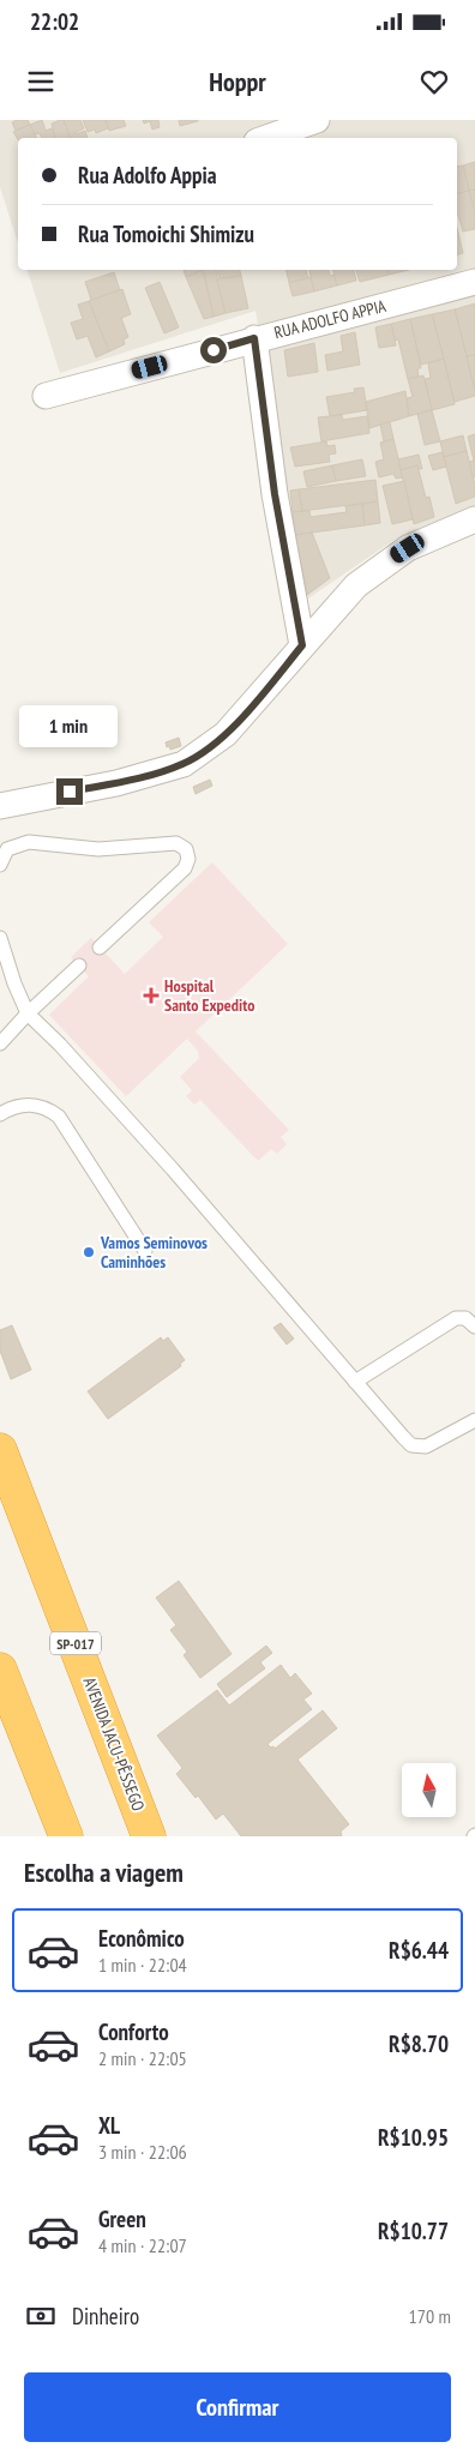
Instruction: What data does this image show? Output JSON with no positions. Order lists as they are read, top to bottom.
{
  "streets": {
    "highway": ["SP-017", "AVENIDA JACU-PÊSSEGO"],
    "street": ["RUA ADOLFO APPIA"]
  },
  "places": {
    "health": ["Hospital Santo Expedito"],
    "other": ["Vamos Seminovos Caminhões"]
  },
  "north": "top",
  "page": {
    "status": "22:02",
    "header": "Hoppr",
    "banner": ["Rua Adolfo Appia", "Rua Tomoichi Shimizu"],
    "bubble": "1 min",
    "heading": "Escolha a viagem",
    "list": [
      {
        "name": "Econômico",
        "note": "1 min · 22:04",
        "value": "R$6.44"
      },
      {
        "name": "Conforto",
        "note": "2 min · 22:05",
        "value": "R$8.70"
      },
      {
        "name": "XL",
        "note": "3 min · 22:06",
        "value": "R$10.95"
      },
      {
        "name": "Green",
        "note": "4 min · 22:07",
        "value": "R$10.77"
      }
    ],
    "pay": ["Dinheiro", "170 m"],
    "buttons": "Confirmar"
  }
}
